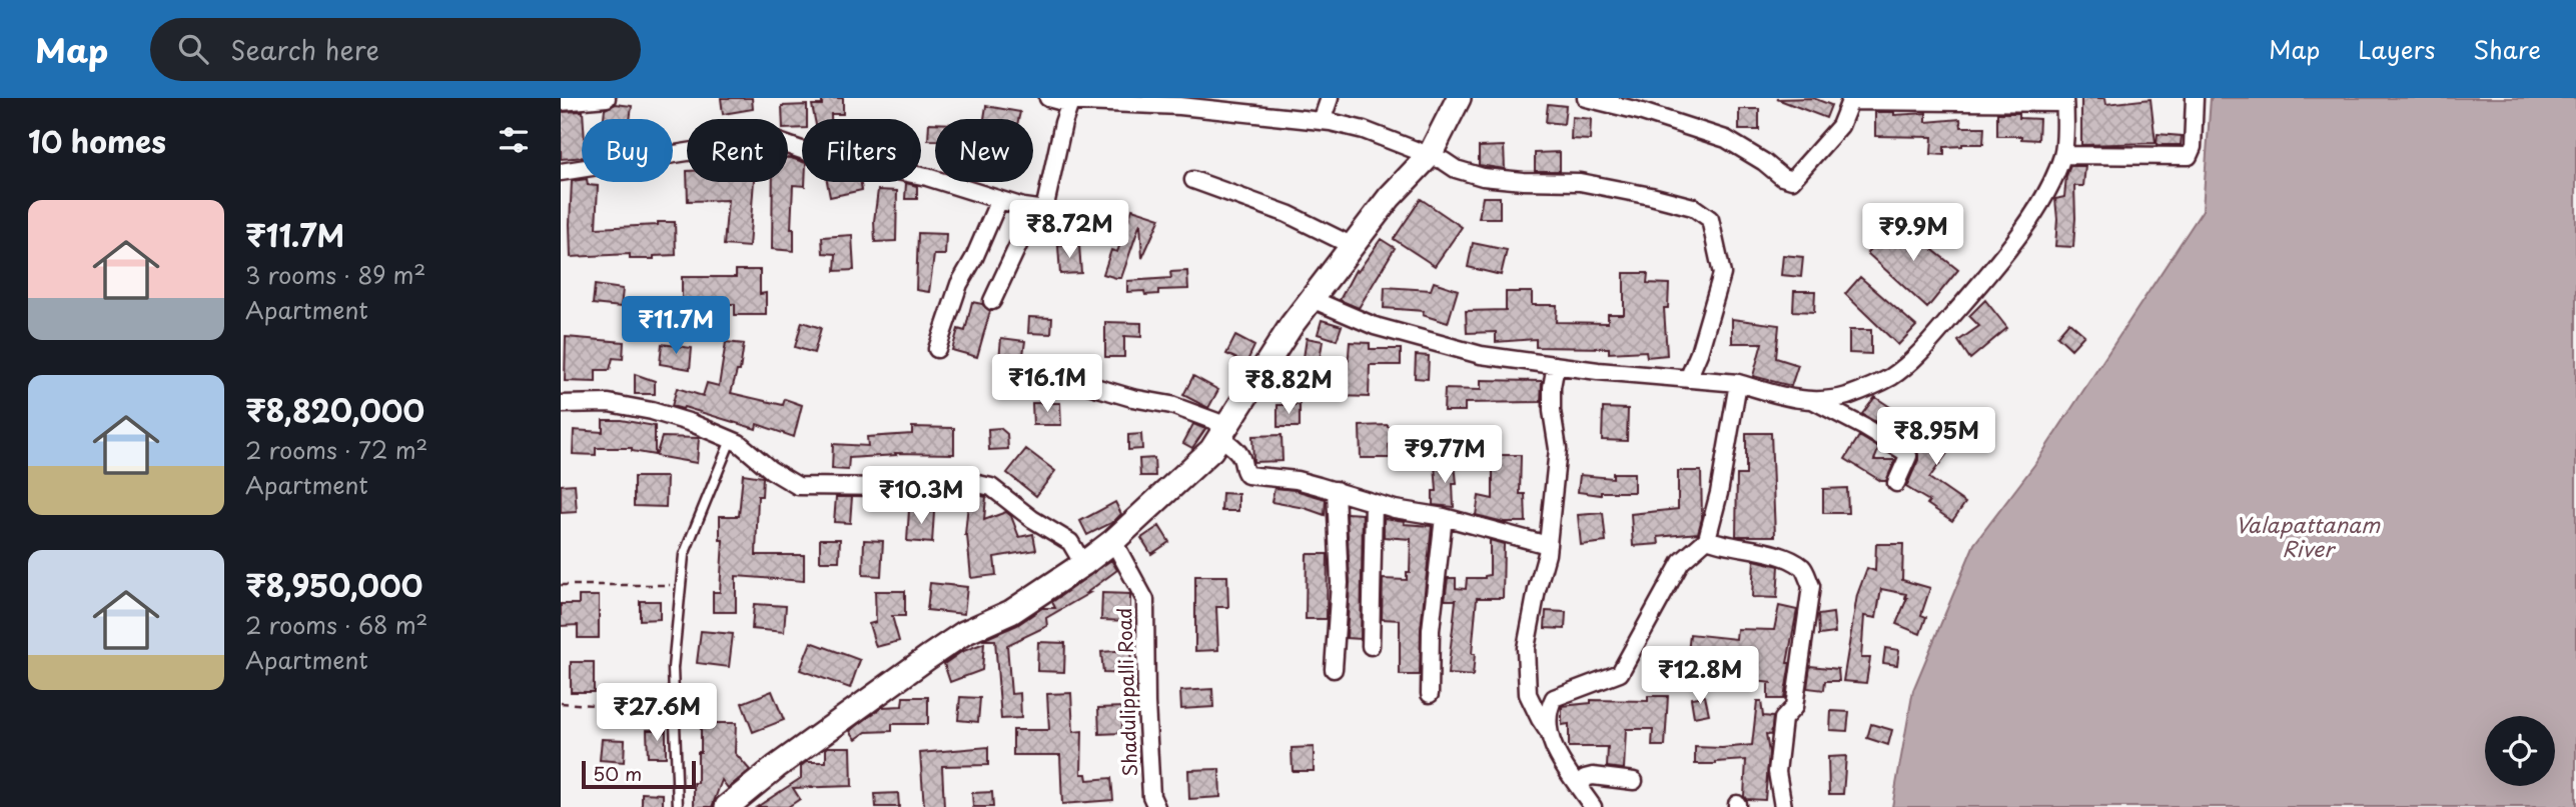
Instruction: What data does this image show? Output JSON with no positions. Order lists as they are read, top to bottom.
{
  "streets": {
    "street": ["Shadulippalli Road"]
  },
  "water": ["Valapattanam River"],
  "scale_bar": "50 m",
  "page": {
    "header": "Map",
    "search": "Search here",
    "nav": ["Map", "Layers", "Share"],
    "heading": "10 homes",
    "chip": [
      "Buy",
      "Rent",
      "Filters",
      "New"
    ],
    "list": [
      {
        "name": "₹11.7M",
        "note": "3 rooms · 89 m² · Apartment"
      },
      {
        "name": "₹8,820,000",
        "note": "2 rooms · 72 m² · Apartment"
      },
      {
        "name": "₹8,950,000",
        "note": "2 rooms · 68 m² · Apartment"
      }
    ],
    "price": [
      "₹8.72M",
      "₹9.9M",
      "₹11.7M",
      "₹16.1M",
      "₹8.82M",
      "₹8.95M",
      "₹9.77M",
      "₹10.3M",
      "₹12.8M",
      "₹27.6M"
    ],
    "scale": "50 m"
  }
}
